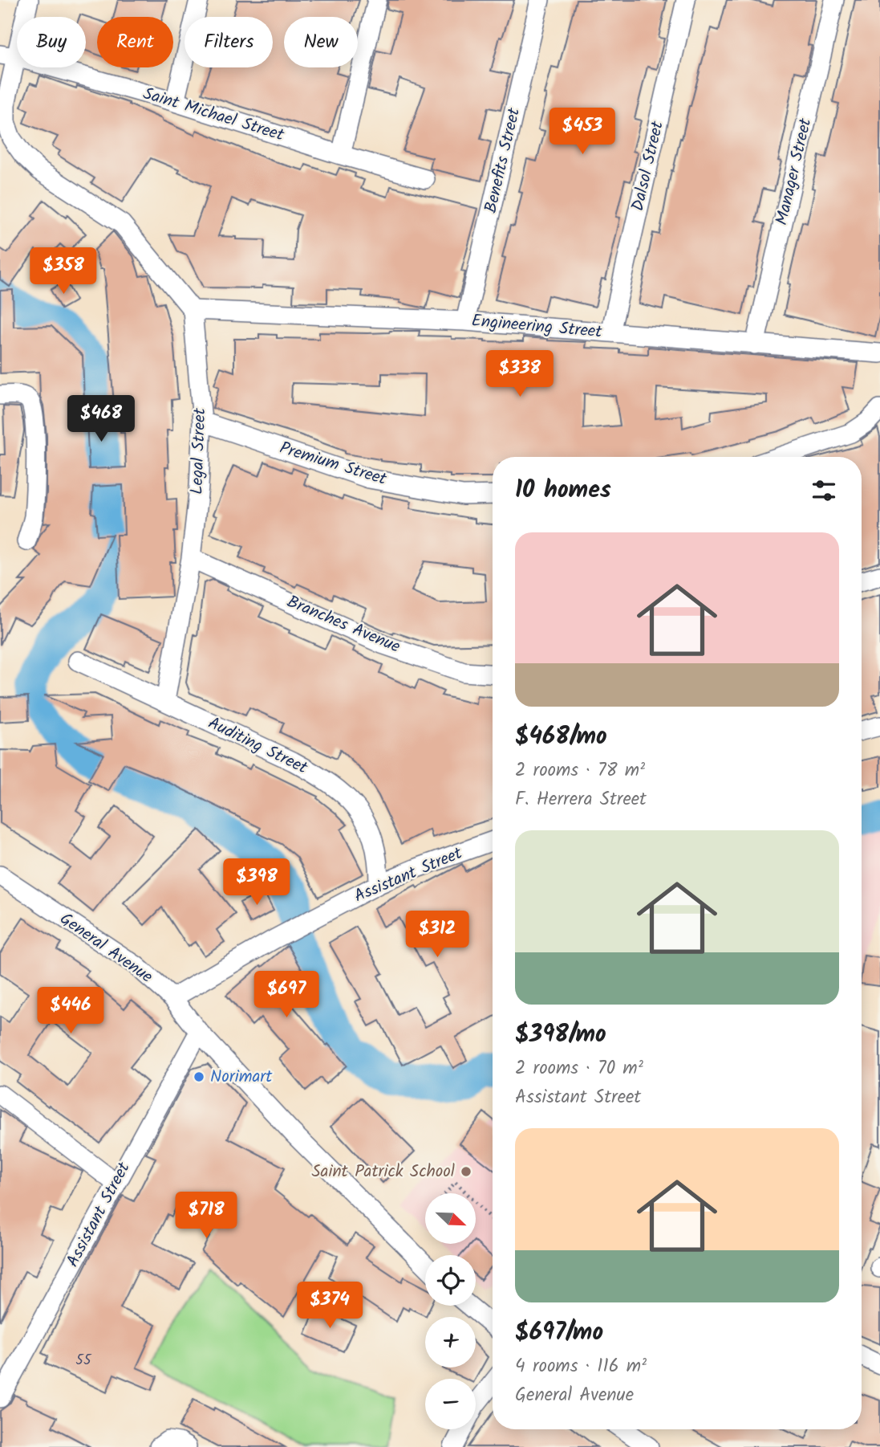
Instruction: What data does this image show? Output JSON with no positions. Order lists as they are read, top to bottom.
{
  "streets": {
    "street": [
      "Saint Michael Street",
      "Benefits Street",
      "Dalsol Street",
      "Manager Street",
      "Engineering Street",
      "Legal Street",
      "Premium Street",
      "Branches Avenue",
      "Auditing Street",
      "Assistant Street",
      "General Avenue"
    ]
  },
  "crossings": [
    ["Benefits Street", "Engineering Street"],
    ["Dalsol Street", "Engineering Street"],
    ["Manager Street", "Engineering Street"],
    ["Engineering Street", "Legal Street"],
    ["Legal Street", "Premium Street"],
    ["Legal Street", "Branches Avenue"],
    ["Legal Street", "Auditing Street"],
    ["Auditing Street", "Assistant Street"],
    ["Assistant Street", "General Avenue"]
  ],
  "places": ["Norimart", "Saint Patrick School"],
  "house_numbers": ["55"],
  "north": "bottom right",
  "page": {
    "chip": [
      "Buy",
      "Rent",
      "Filters",
      "New"
    ],
    "price": [
      "$453",
      "$358",
      "$338",
      "$468",
      "$398",
      "$312",
      "$697",
      "$446",
      "$718",
      "$374"
    ],
    "heading": "10 homes",
    "list": [
      {
        "name": "$468/mo",
        "note": "2 rooms · 78 m² · F. Herrera Street"
      },
      {
        "name": "$398/mo",
        "note": "2 rooms · 70 m² · Assistant Street"
      },
      {
        "name": "$697/mo",
        "note": "4 rooms · 116 m² · General Avenue"
      }
    ],
    "map_buttons": ["+", "−"]
  }
}
